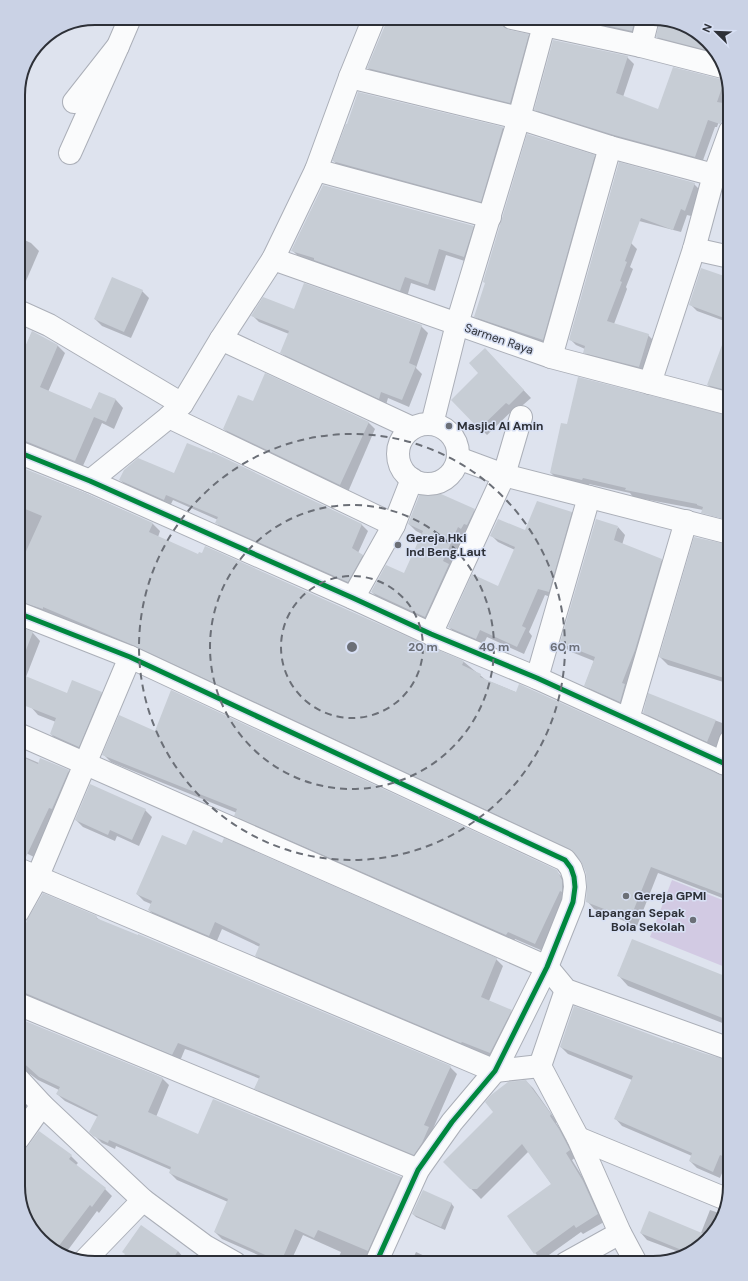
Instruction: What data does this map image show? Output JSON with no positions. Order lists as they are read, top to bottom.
{
  "streets": {
    "street": ["Sarmen Raya"]
  },
  "places": [
    "Masjid Al Amin",
    "Gereja Hki Ind Beng.Laut",
    "Gereja GPMI",
    "Lapangan Sepak Bola Sekolah"
  ],
  "north": "top left",
  "rings": ["20 m", "40 m", "60 m"]
}
